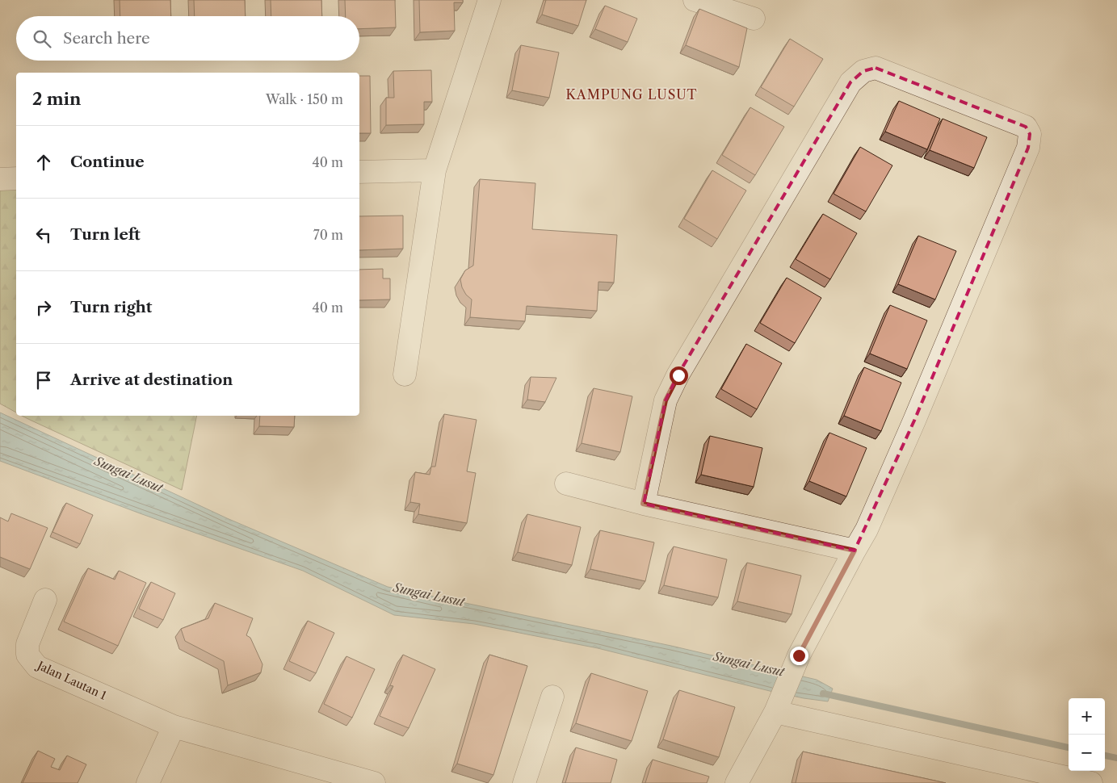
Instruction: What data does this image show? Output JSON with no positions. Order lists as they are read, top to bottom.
{
  "streets": {
    "street": ["Jalan Lautan 1"]
  },
  "districts": ["KAMPUNG LUSUT"],
  "water": ["Sungai Lusut"],
  "page": {
    "search": "Search here",
    "heading": ["2 min", "Walk · 150 m"],
    "list": [
      ["Continue", "40 m"],
      ["Turn left", "70 m"],
      ["Turn right", "40 m"],
      "Arrive at destination"
    ],
    "map_buttons": ["+", "−"]
  }
}
